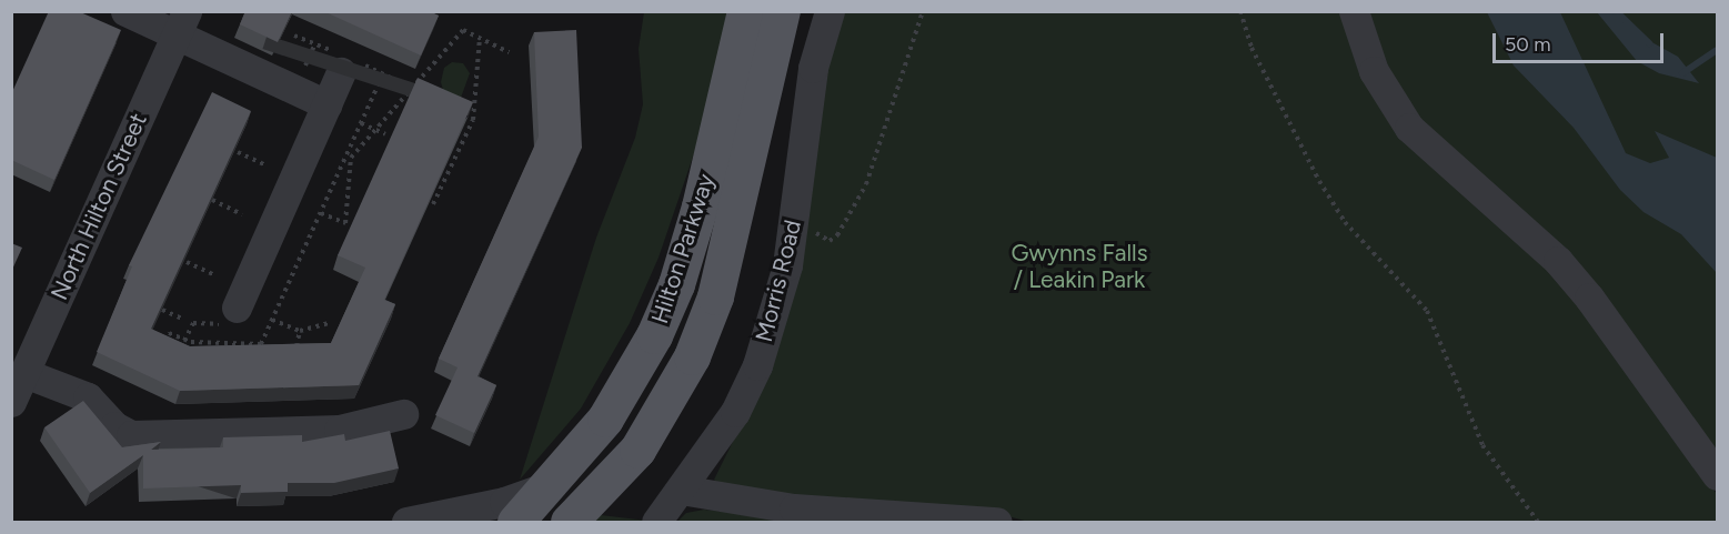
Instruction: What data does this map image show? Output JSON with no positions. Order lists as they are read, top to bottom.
{
  "streets": {
    "main road": ["Hilton Parkway"],
    "street": ["North Hilton Street", "Morris Road"]
  },
  "parks": ["Gwynns Falls / Leakin Park"],
  "scale_bar": "50 m"
}
